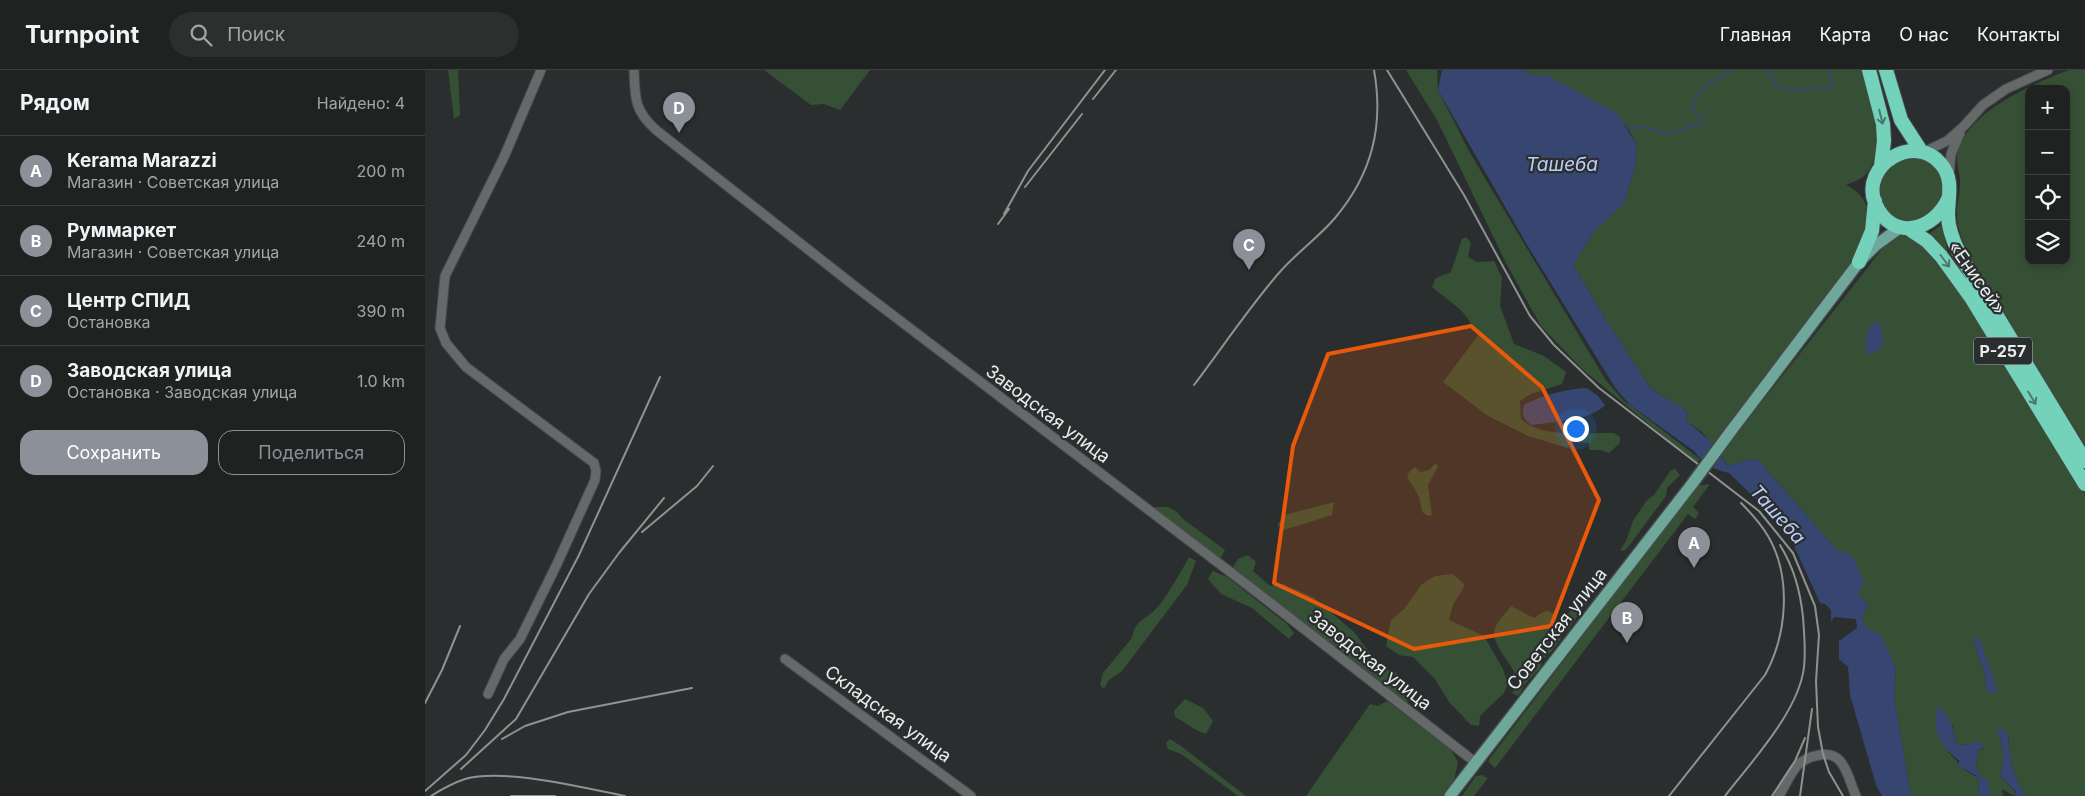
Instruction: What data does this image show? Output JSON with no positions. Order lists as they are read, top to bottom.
{
  "streets": {
    "highway": ["«Енисей»", "Р-257"],
    "main road": ["Советская улица"],
    "street": ["Заводская улица", "Складская улица"]
  },
  "crossings": [
    ["«Енисей»", "Советская улица"],
    ["Заводская улица", "Советская улица"]
  ],
  "water": ["Ташеба"],
  "page": {
    "header": "Turnpoint",
    "search": "Поиск",
    "nav": [
      "Главная",
      "Карта",
      "О нас",
      "Контакты"
    ],
    "heading": ["Рядом", "Найдено: 4"],
    "map_buttons": ["+", "−"],
    "pins": [
      "D",
      "C",
      "A",
      "B"
    ],
    "list": [
      {
        "mark": "A",
        "name": "Kerama Marazzi",
        "note": "Магазин · Советская улица",
        "value": "200 m"
      },
      {
        "mark": "B",
        "name": "Руммаркет",
        "note": "Магазин · Советская улица",
        "value": "240 m"
      },
      {
        "mark": "C",
        "name": "Центр СПИД",
        "note": "Остановка",
        "value": "390 m"
      },
      {
        "mark": "D",
        "name": "Заводская улица",
        "note": "Остановка · Заводская улица",
        "value": "1.0 km"
      }
    ],
    "buttons": ["Сохранить", "Поделиться"]
  }
}
